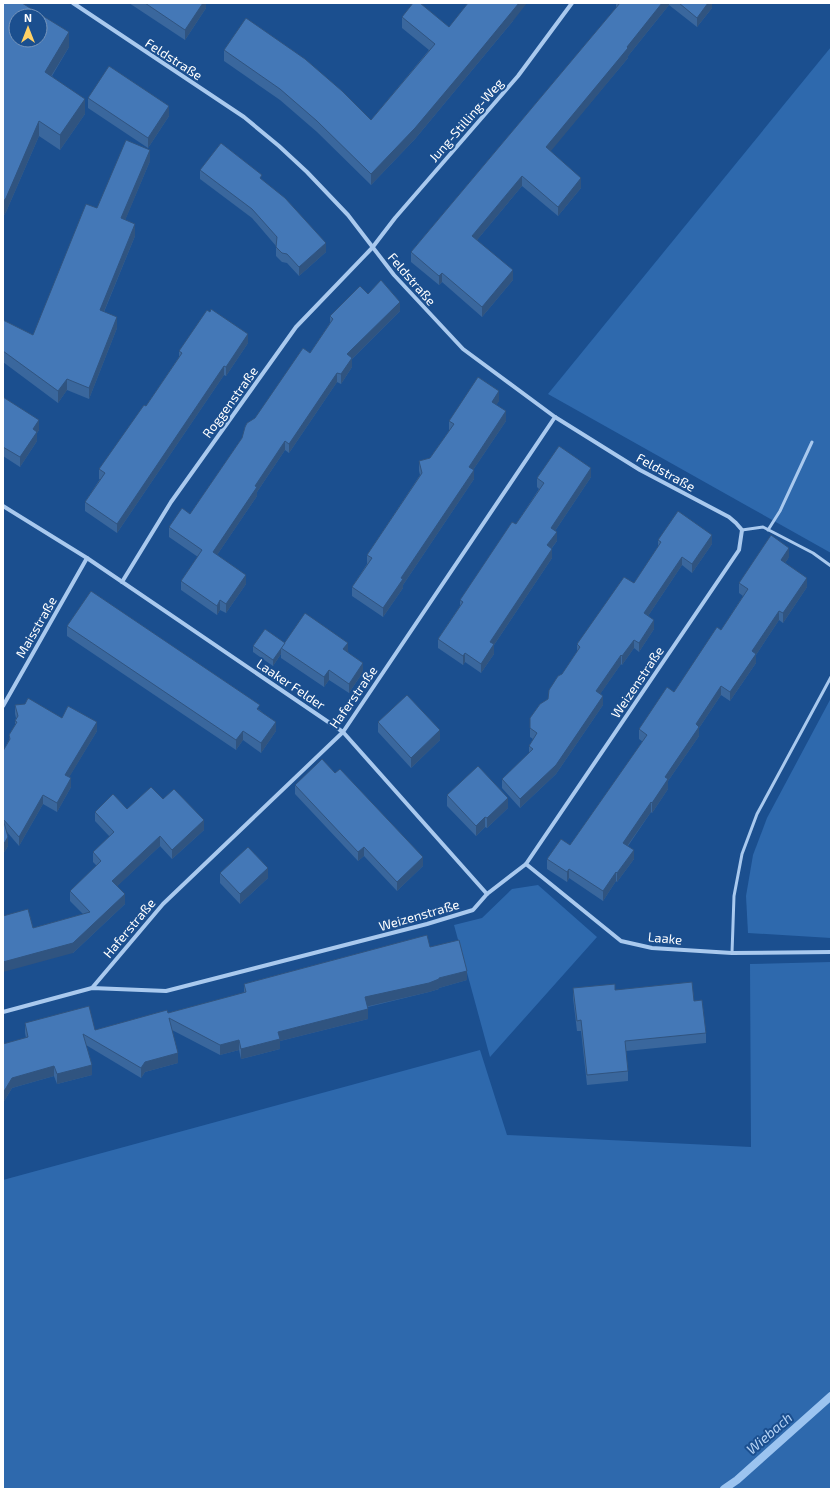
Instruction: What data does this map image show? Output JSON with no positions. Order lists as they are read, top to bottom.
{
  "streets": {
    "street": [
      "Feldstraße",
      "Jung-Stilling-Weg",
      "Roggenstraße",
      "Maisstraße",
      "Weizenstraße",
      "Laaker Felder",
      "Haferstraße",
      "Laake"
    ]
  },
  "crossings": [
    ["Feldstraße", "Jung-Stilling-Weg"],
    ["Feldstraße", "Roggenstraße"],
    ["Feldstraße", "Weizenstraße"],
    ["Feldstraße", "Haferstraße"],
    ["Jung-Stilling-Weg", "Roggenstraße"],
    ["Roggenstraße", "Laaker Felder"],
    ["Maisstraße", "Laaker Felder"],
    ["Weizenstraße", "Laaker Felder"],
    ["Weizenstraße", "Haferstraße"],
    ["Weizenstraße", "Laake"],
    ["Laaker Felder", "Haferstraße"]
  ],
  "water": ["Wiebach"],
  "north": "top"
}
